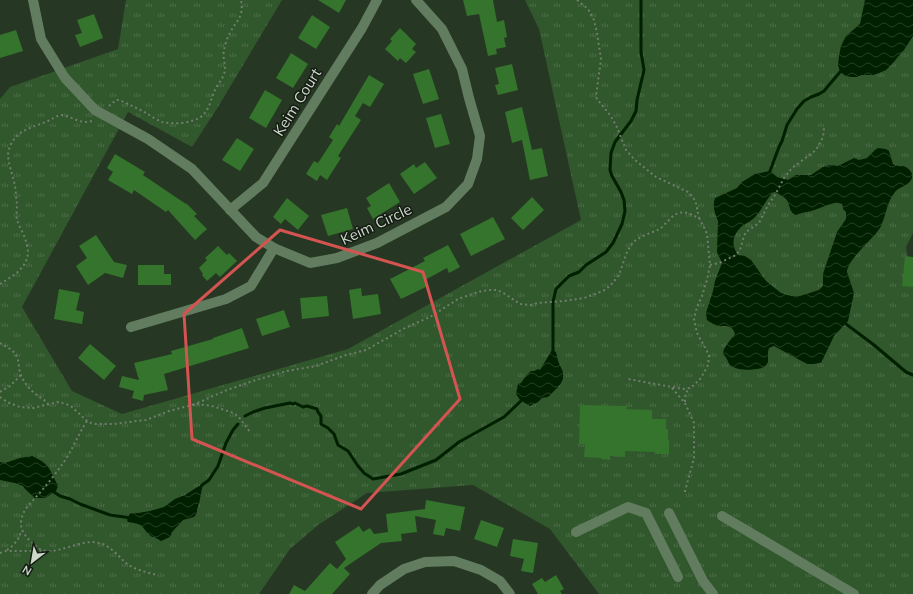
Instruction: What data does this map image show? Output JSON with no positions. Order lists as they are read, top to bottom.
{
  "streets": {
    "street": ["Keim Court", "Keim Circle"]
  },
  "crossings": [
    ["Keim Court", "Keim Circle"]
  ],
  "north": "bottom left"
}
